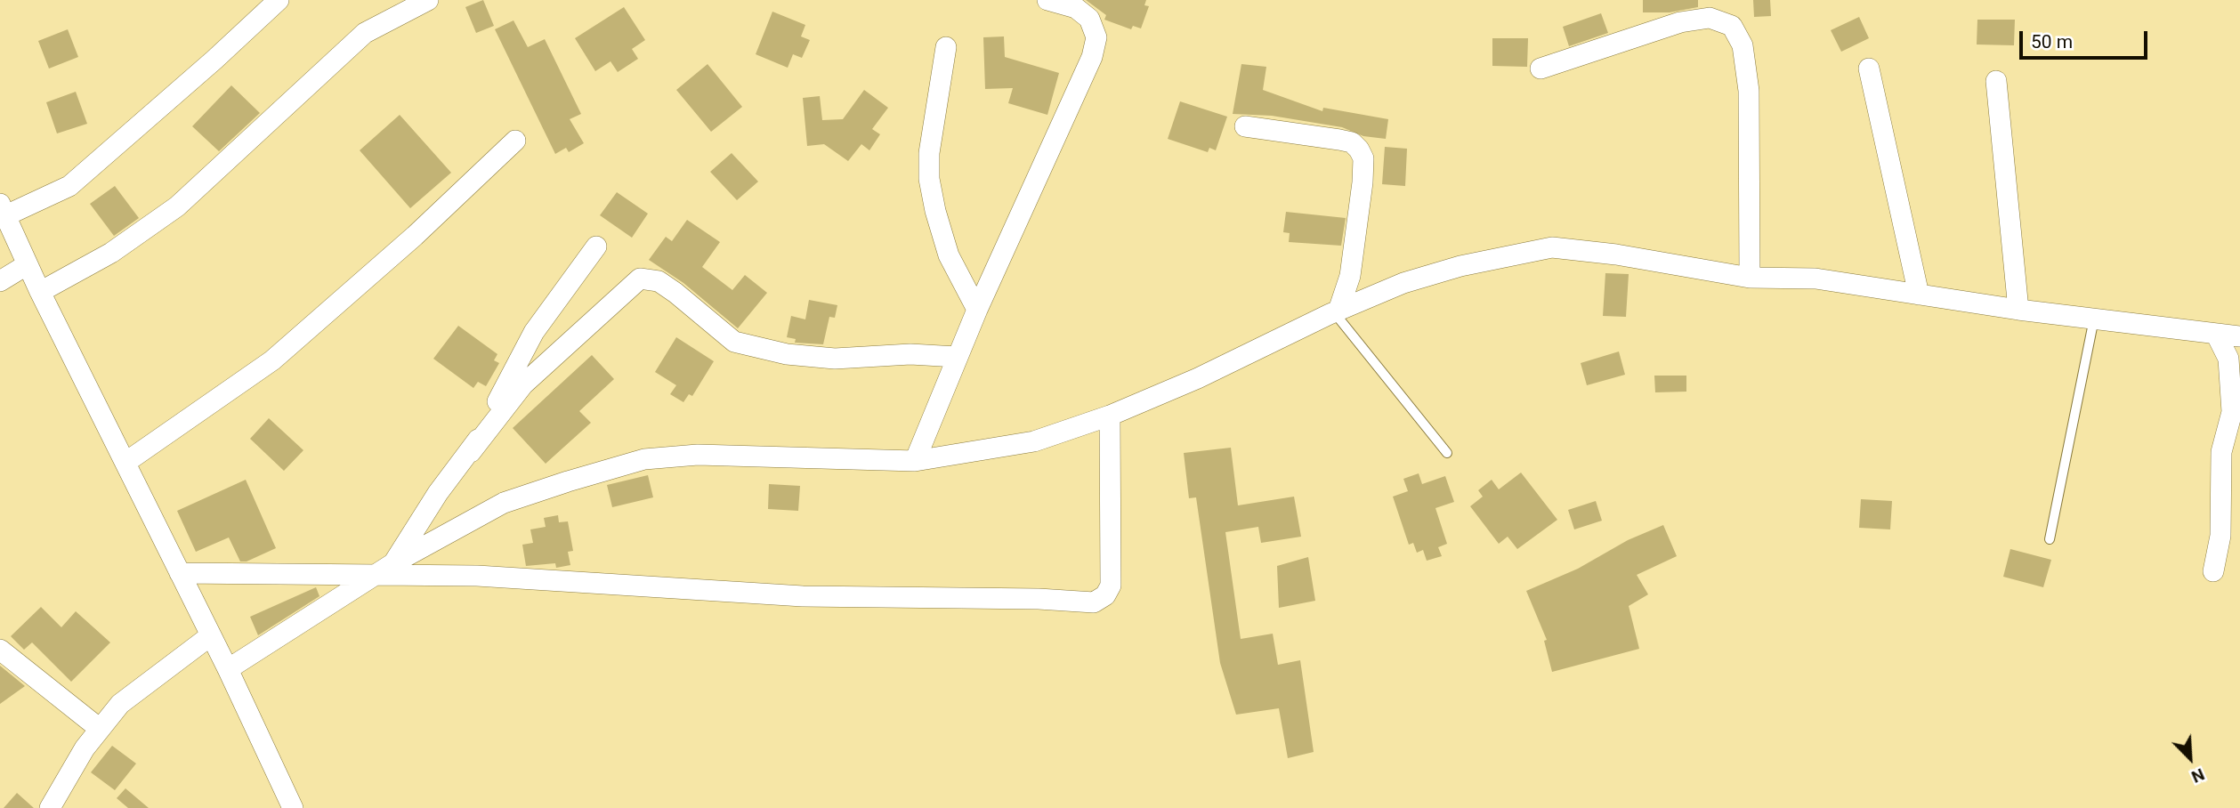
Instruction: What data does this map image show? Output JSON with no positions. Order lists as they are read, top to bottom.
{
  "scale_bar": "50 m",
  "north": "bottom right"
}
